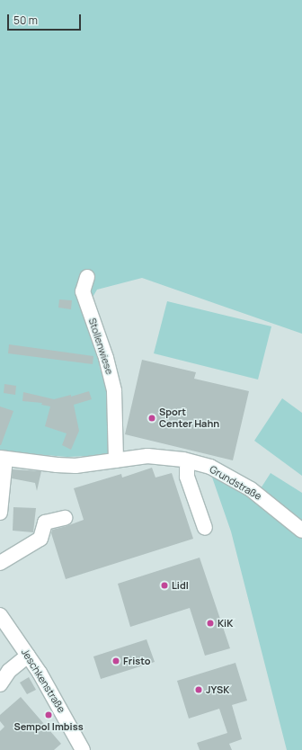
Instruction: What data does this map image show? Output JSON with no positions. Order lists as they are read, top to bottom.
{
  "streets": {
    "street": ["Stollenwiese", "Grundstraße", "Jeschkenstraße"]
  },
  "crossings": [
    ["Stollenwiese", "Grundstraße"]
  ],
  "places": [
    "Sport Center Hahn",
    "Lidl",
    "KiK",
    "Fristo",
    "JYSK",
    "Sempol Imbiss"
  ],
  "scale_bar": "50 m"
}
